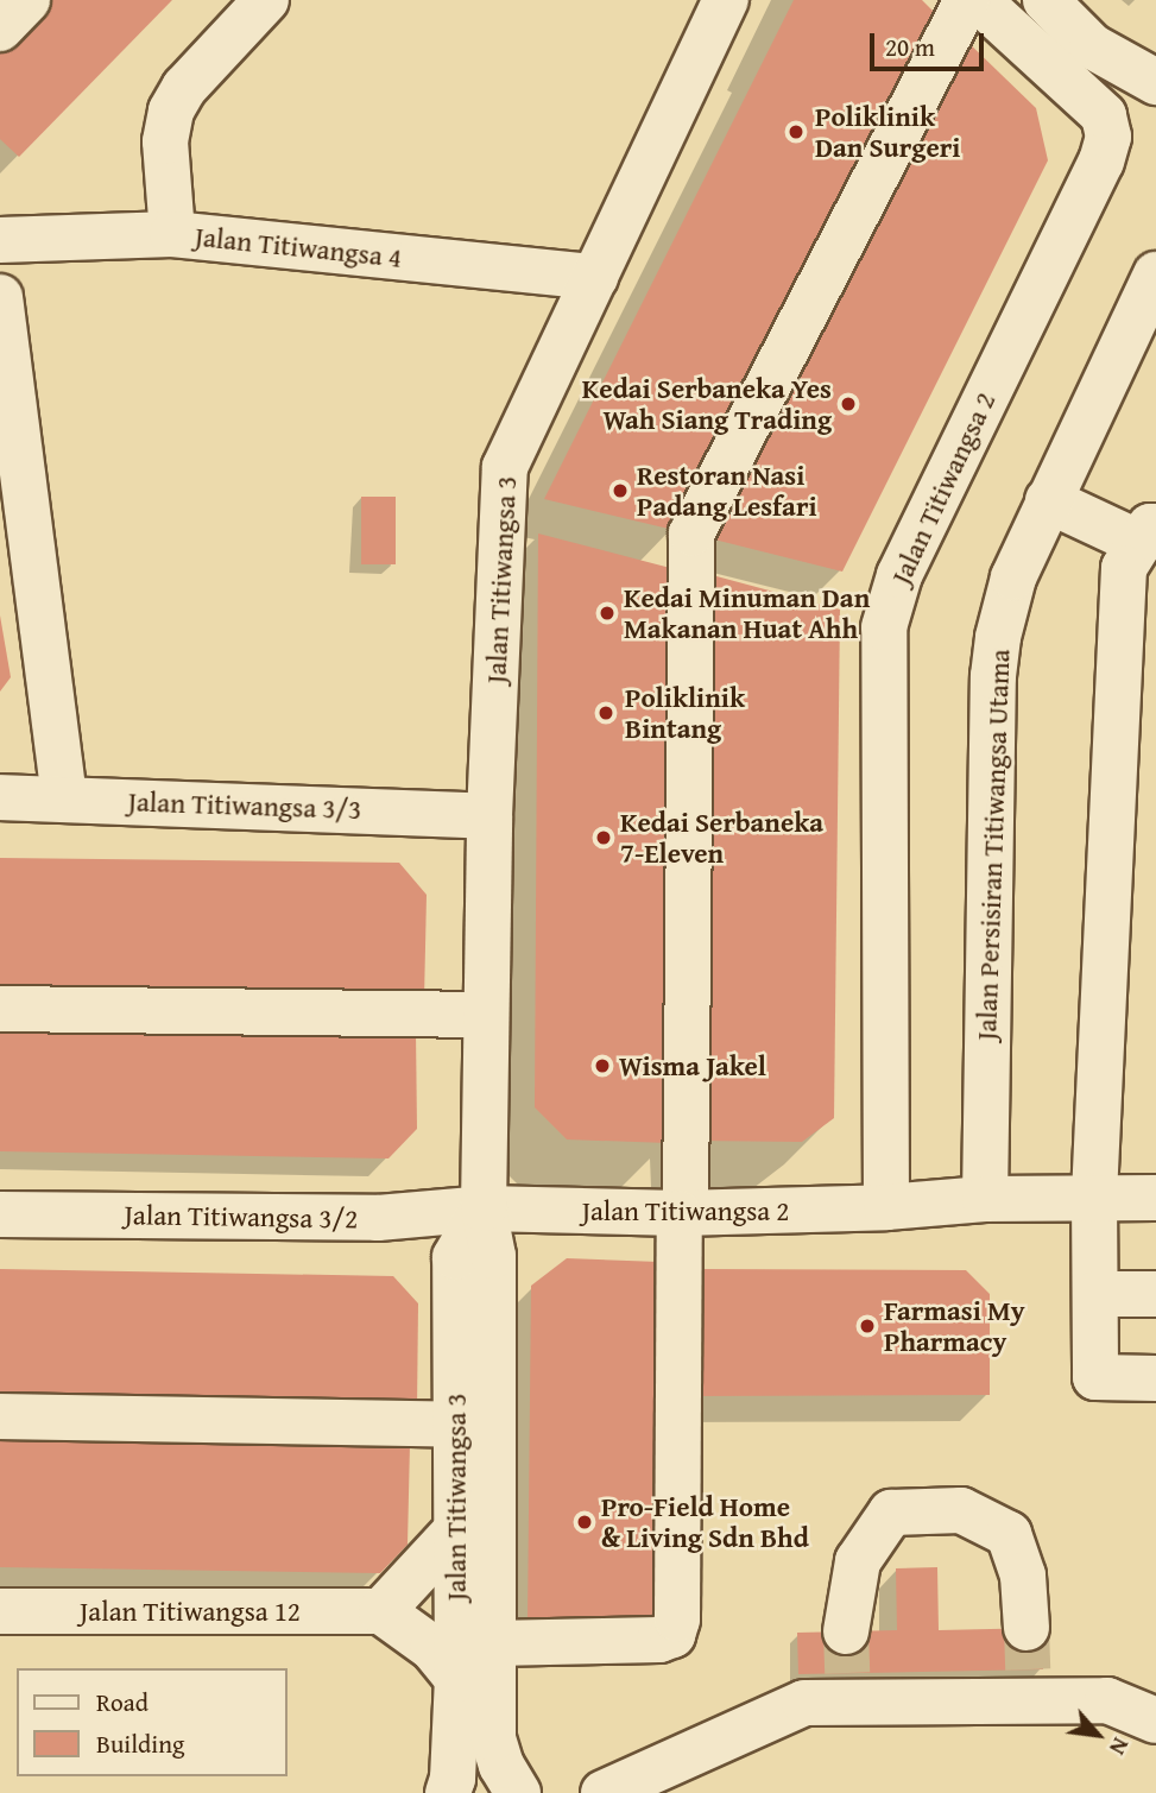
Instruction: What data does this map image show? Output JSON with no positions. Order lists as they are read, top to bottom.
{
  "streets": {
    "street": [
      "Jalan Titiwangsa 4",
      "Jalan Titiwangsa 2",
      "Jalan Titiwangsa 3",
      "Jalan Titiwangsa 3/3",
      "Jalan Persisiran Titiwangsa Utama",
      "Jalan Titiwangsa 3/2",
      "Jalan Titiwangsa 12"
    ]
  },
  "crossings": [
    ["Jalan Titiwangsa 4", "Jalan Titiwangsa 3"],
    ["Jalan Titiwangsa 2", "Jalan Titiwangsa 3"],
    ["Jalan Titiwangsa 2", "Jalan Persisiran Titiwangsa Utama"],
    ["Jalan Titiwangsa 2", "Jalan Titiwangsa 3/2"],
    ["Jalan Titiwangsa 3", "Jalan Titiwangsa 3/3"],
    ["Jalan Titiwangsa 3", "Jalan Titiwangsa 3/2"]
  ],
  "places": [
    "Poliklinik Dan Surgeri",
    "Kedai Serbaneka Yes Wah Siang Trading",
    "Restoran Nasi Padang Lesfari",
    "Kedai Minuman Dan Makanan Huat Ahh",
    "Poliklinik Bintang",
    "Kedai Serbaneka 7-Eleven",
    "Wisma Jakel",
    "Farmasi My Pharmacy",
    "Pro-Field Home & Living Sdn Bhd"
  ],
  "legend": ["Road", "Building"],
  "scale_bar": "20 m",
  "north": "bottom right"
}
